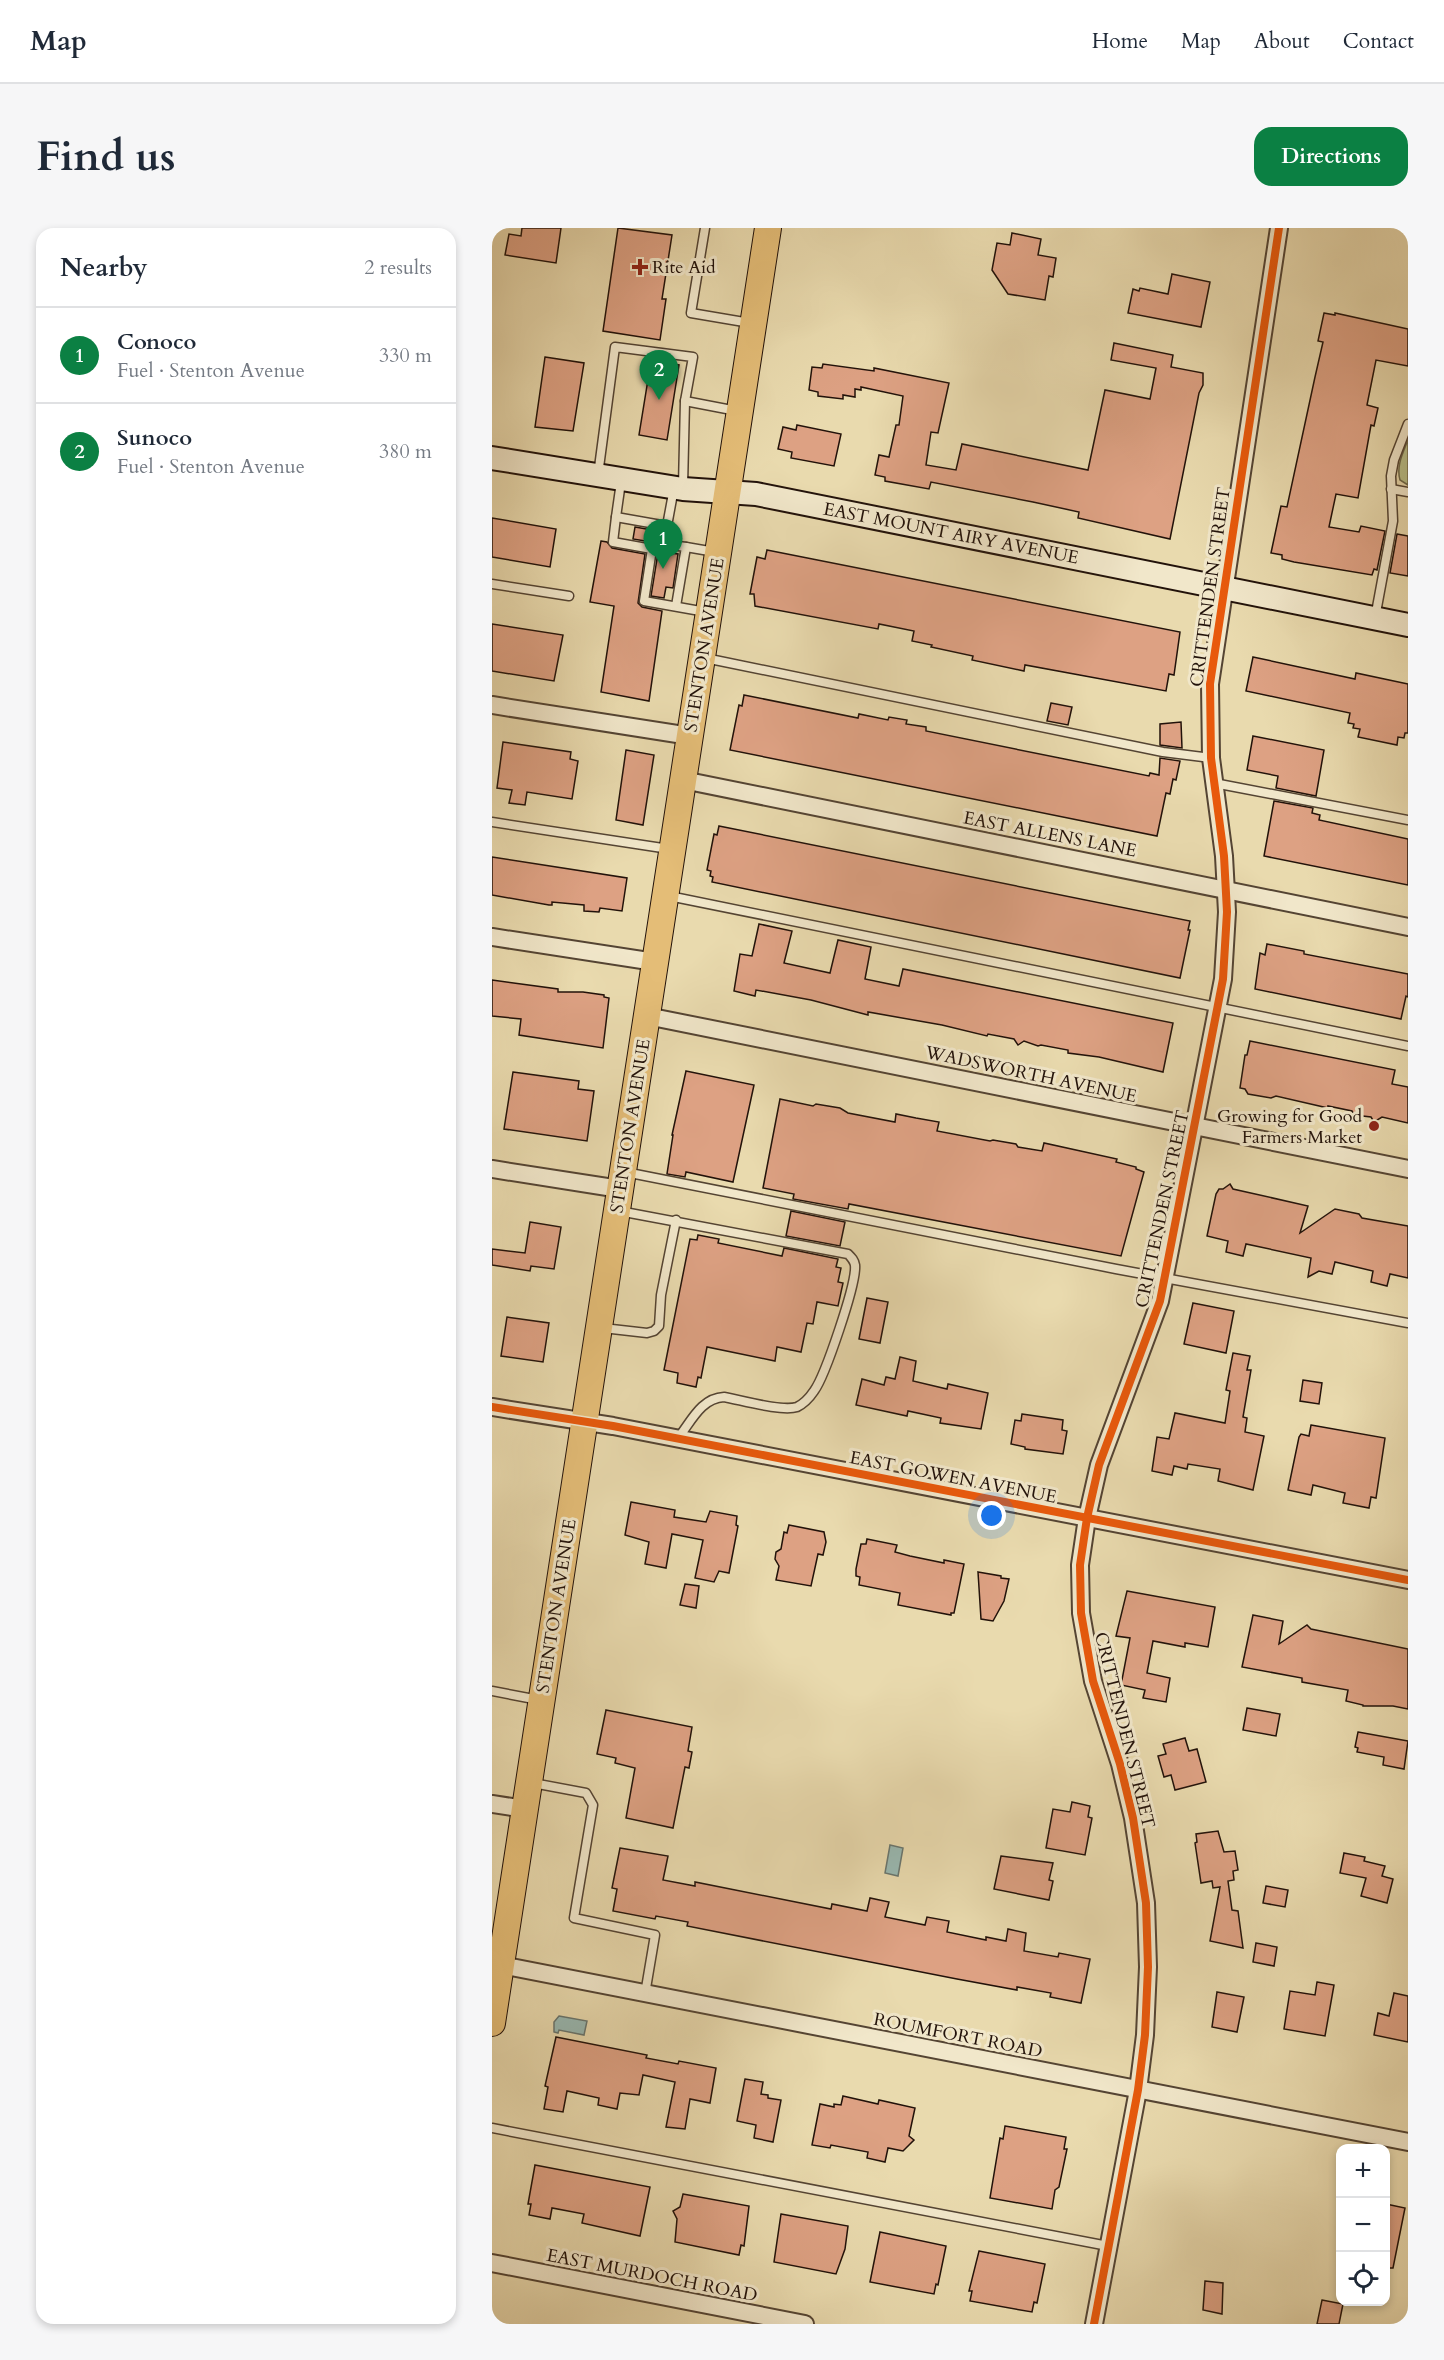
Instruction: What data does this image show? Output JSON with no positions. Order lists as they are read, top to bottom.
{
  "streets": {
    "main road": ["EAST MOUNT AIRY AVENUE", "STENTON AVENUE"],
    "street": [
      "CRITTENDEN STREET",
      "EAST ALLENS LANE",
      "WADSWORTH AVENUE",
      "EAST GOWEN AVENUE",
      "ROUMFORT ROAD",
      "EAST MURDOCH ROAD"
    ]
  },
  "crossings": [
    ["EAST MOUNT AIRY AVENUE", "CRITTENDEN STREET"],
    ["EAST MOUNT AIRY AVENUE", "STENTON AVENUE"],
    ["CRITTENDEN STREET", "EAST ALLENS LANE"],
    ["CRITTENDEN STREET", "WADSWORTH AVENUE"],
    ["CRITTENDEN STREET", "EAST GOWEN AVENUE"],
    ["CRITTENDEN STREET", "ROUMFORT ROAD"],
    ["STENTON AVENUE", "EAST ALLENS LANE"],
    ["STENTON AVENUE", "WADSWORTH AVENUE"],
    ["STENTON AVENUE", "EAST GOWEN AVENUE"],
    ["STENTON AVENUE", "ROUMFORT ROAD"]
  ],
  "places": {
    "health": ["Rite Aid"],
    "other": ["Growing for Good Farmers Market"]
  },
  "page": {
    "header": "Map",
    "nav": [
      "Home",
      "Map",
      "About",
      "Contact"
    ],
    "buttons": "Directions",
    "title": "Find us",
    "heading": ["Nearby", "2 results"],
    "list": [
      {
        "mark": "1",
        "name": "Conoco",
        "note": "Fuel · Stenton Avenue",
        "value": "330 m"
      },
      {
        "mark": "2",
        "name": "Sunoco",
        "note": "Fuel · Stenton Avenue",
        "value": "380 m"
      }
    ],
    "pins": ["2", "1"],
    "map_buttons": ["+", "−"]
  }
}
